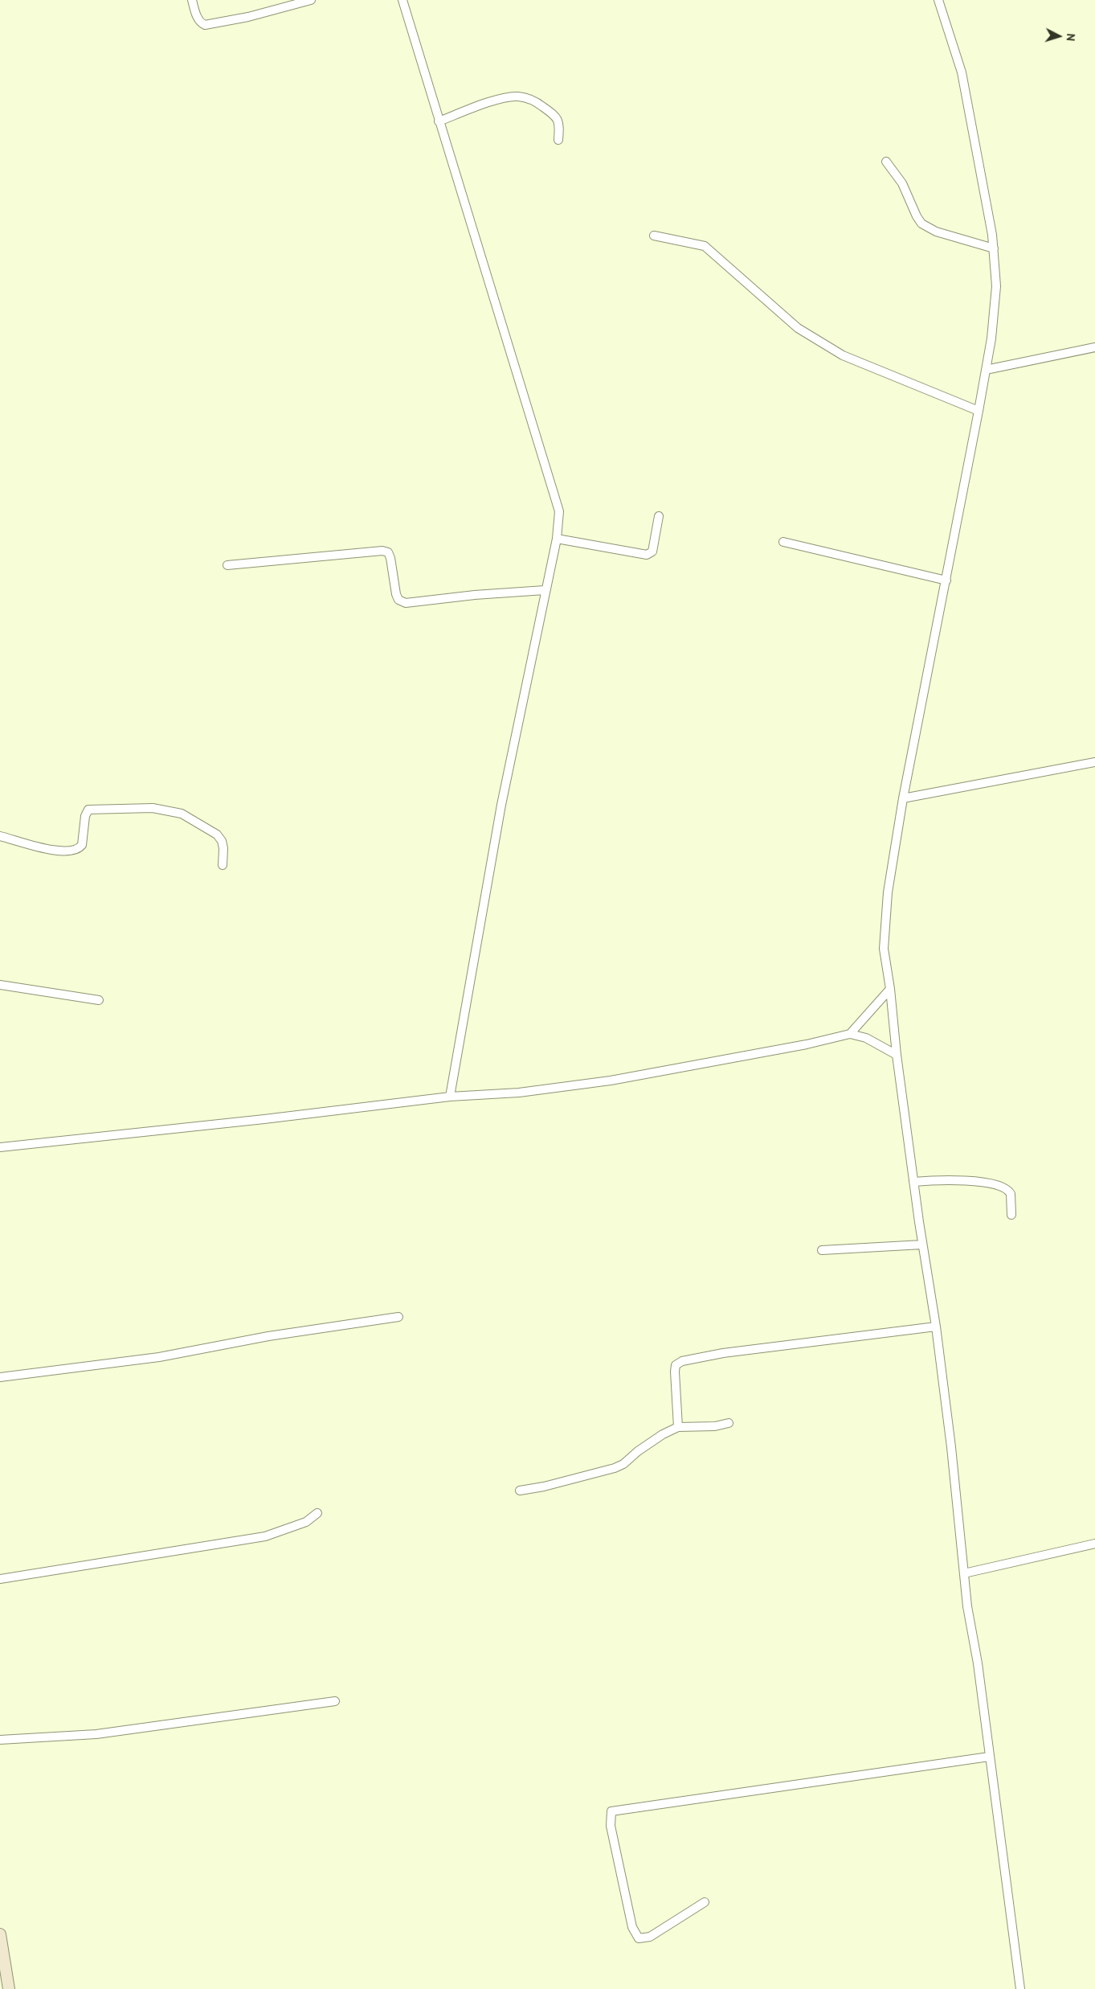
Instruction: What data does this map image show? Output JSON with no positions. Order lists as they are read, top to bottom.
{
  "north": "right"
}
